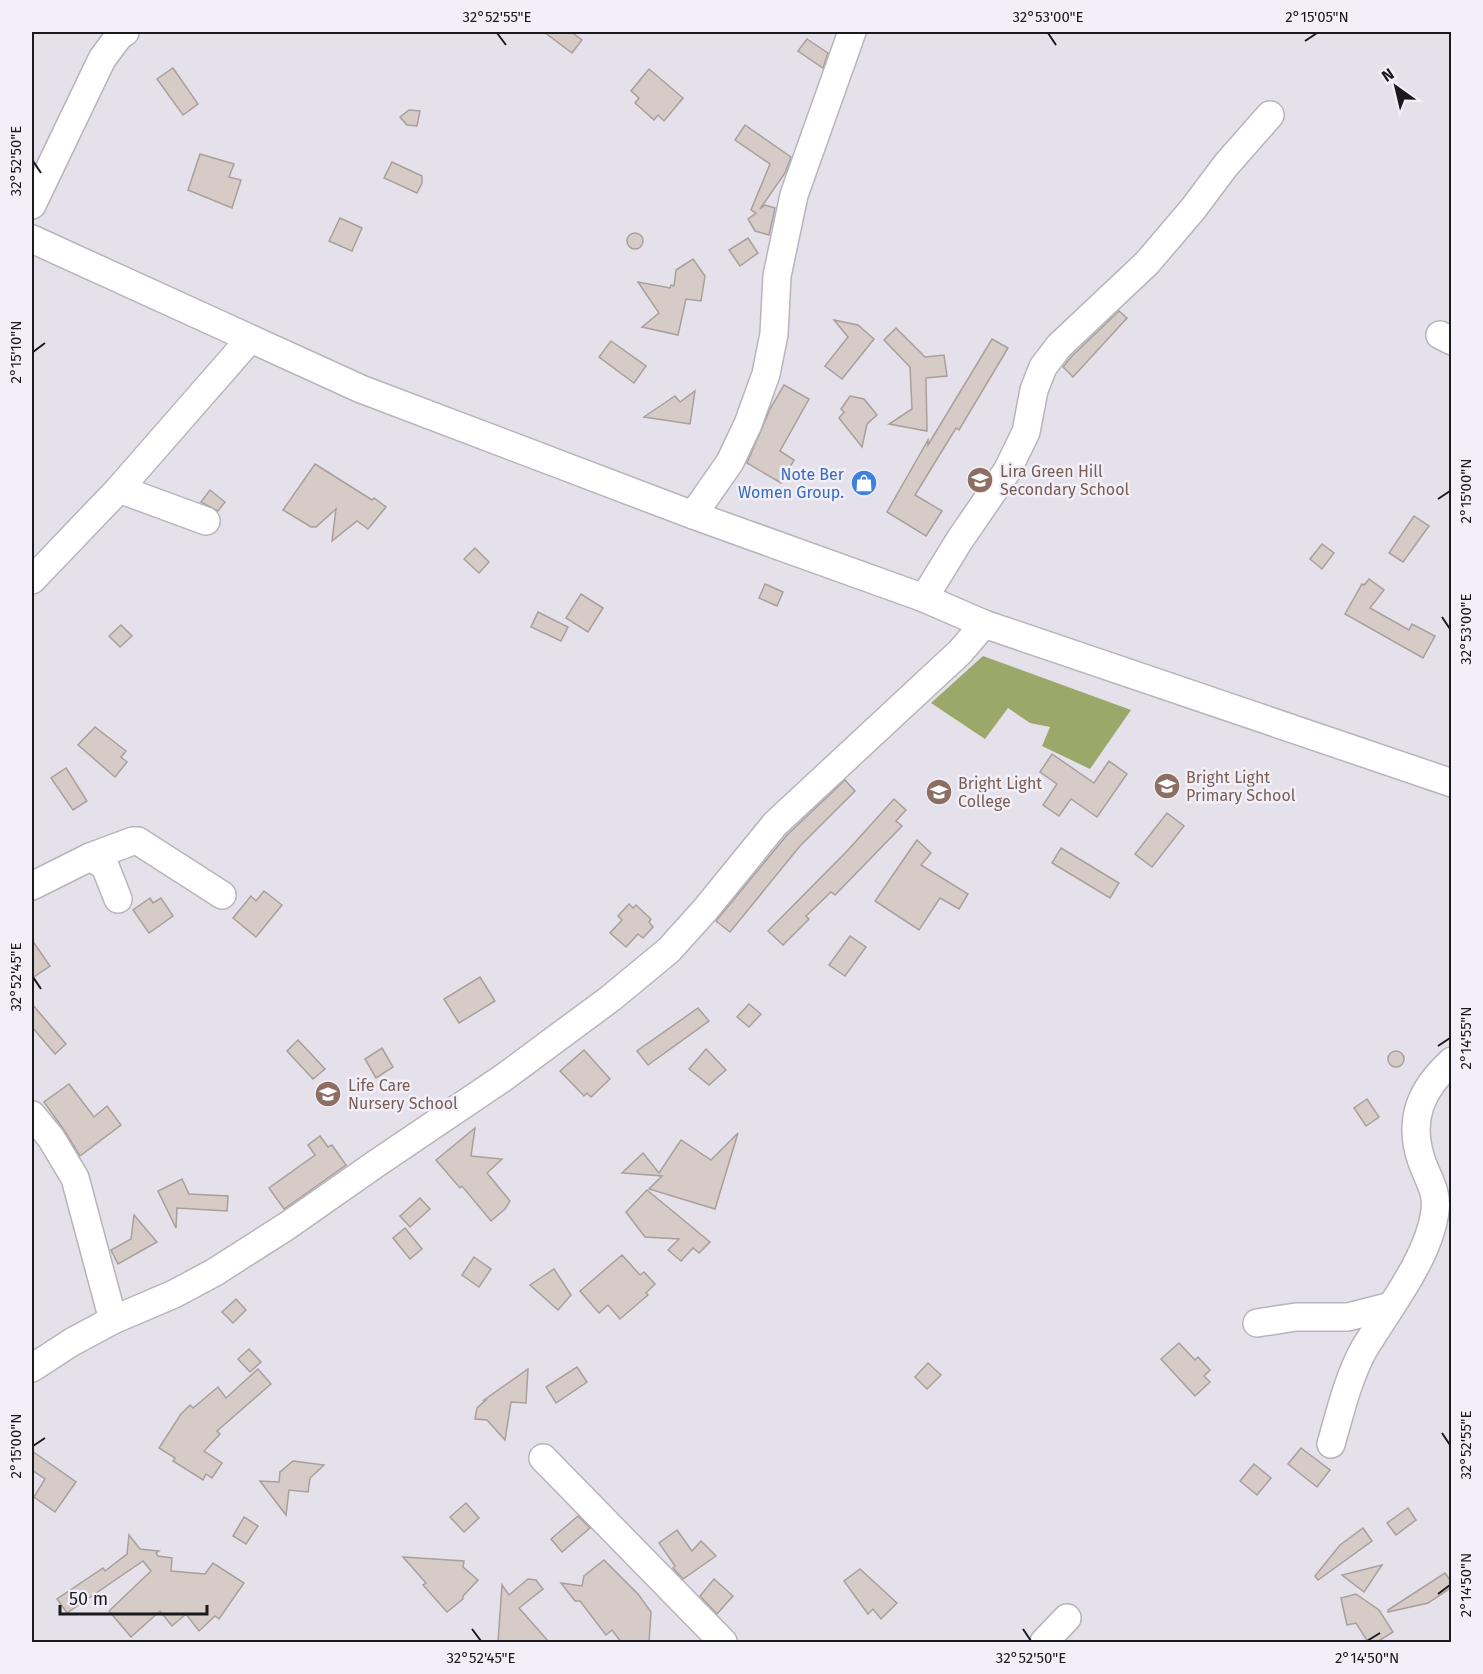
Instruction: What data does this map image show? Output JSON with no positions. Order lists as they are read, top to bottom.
{
  "places": {
    "school or university": [
      "Lira Green Hill Secondary School",
      "Bright Light Primary School",
      "Bright Light College",
      "Life Care Nursery School"
    ],
    "shop": ["Note Ber Women Group."]
  },
  "scale_bar": "50 m",
  "north": "top left",
  "coordinates": [
    "32°52'55\"E",
    "32°53'00\"E",
    "2°15'05\"N",
    "32°52'50\"E",
    "2°15'10\"N",
    "2°15'00\"N",
    "32°52'45\"E",
    "2°14'55\"N",
    "2°14'50\"N"
  ]
}
